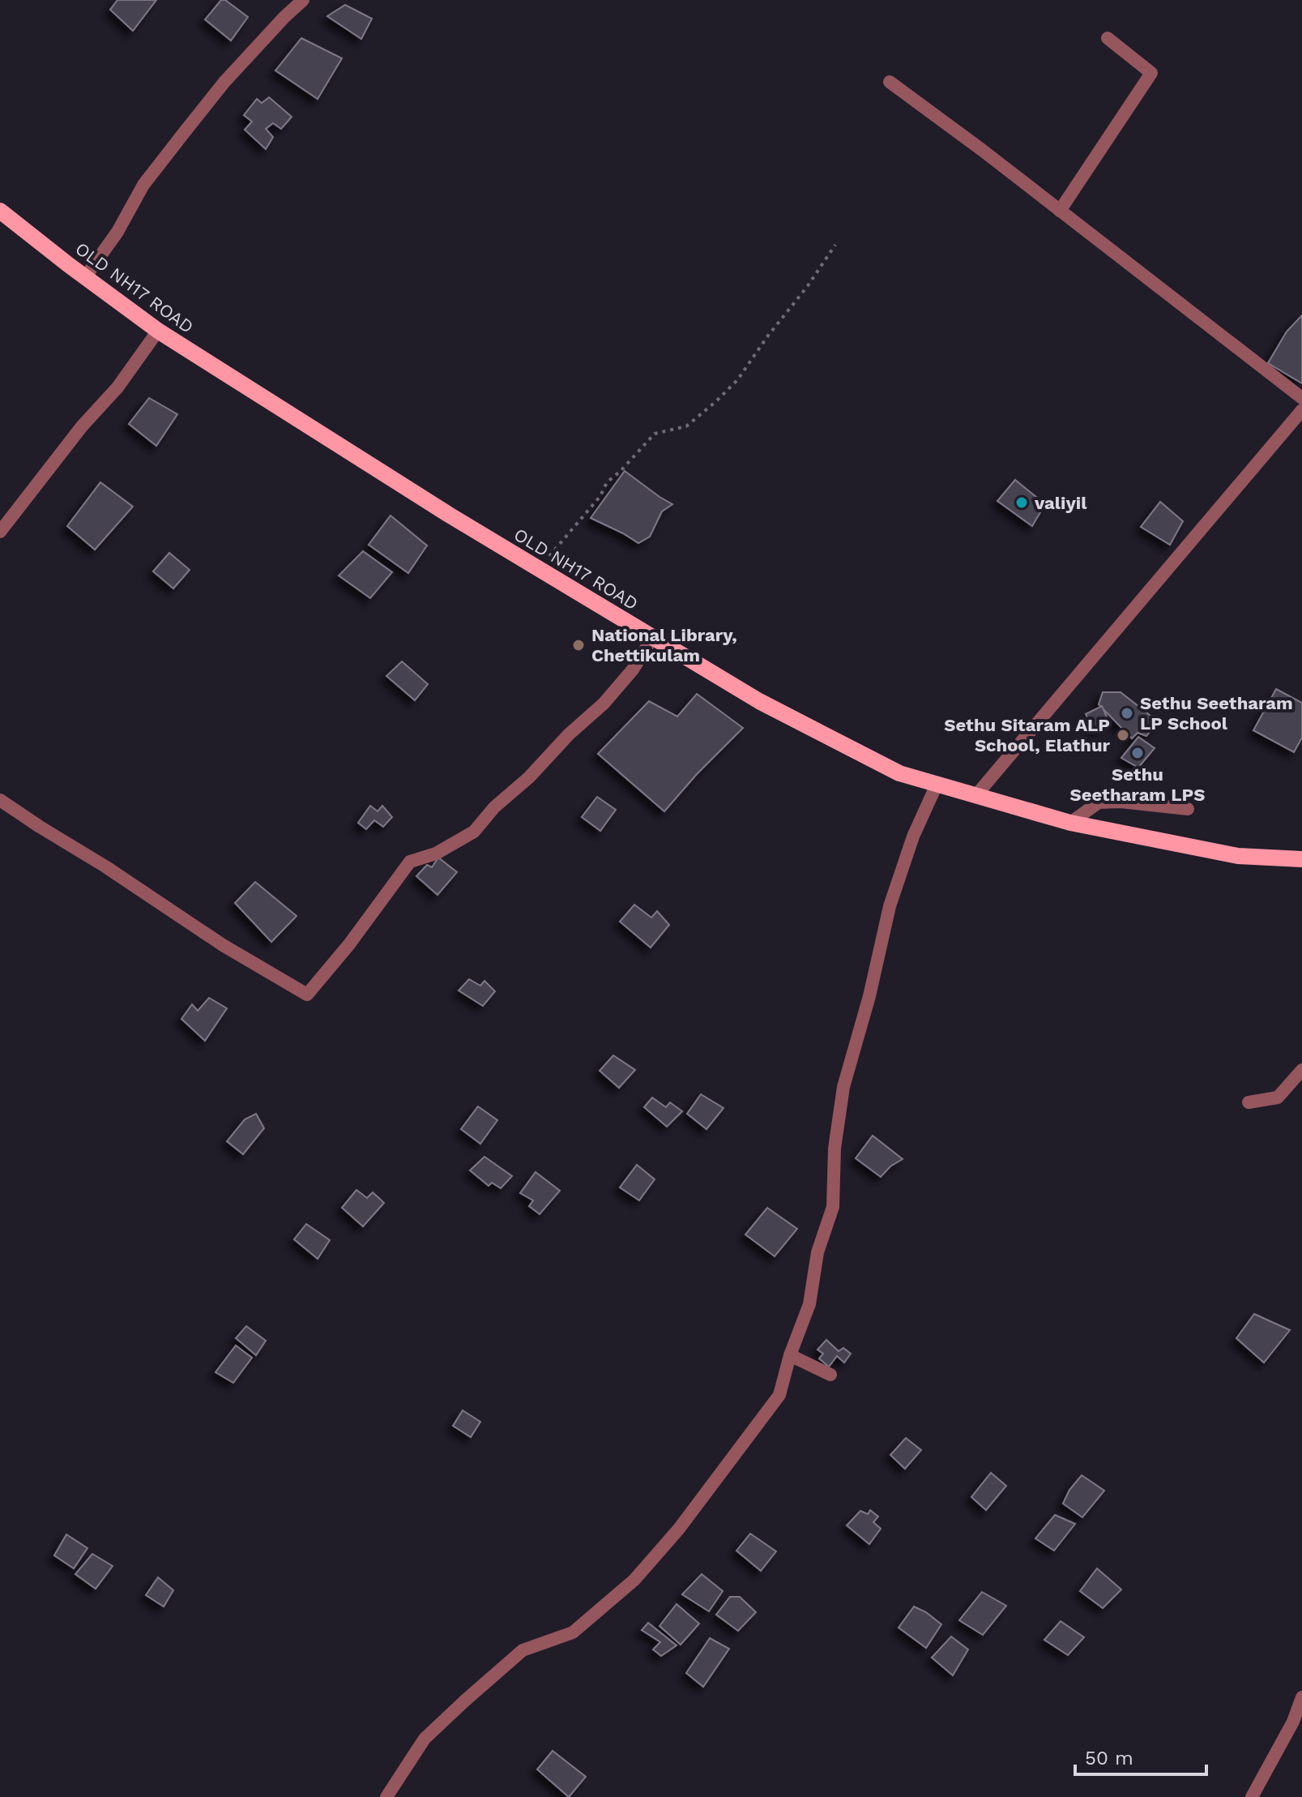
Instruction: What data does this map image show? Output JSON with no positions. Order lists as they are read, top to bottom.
{
  "streets": {
    "main road": ["OLD NH17 ROAD"]
  },
  "places": [
    "valiyil",
    "National Library, Chettikulam",
    "Sethu Seetharam LP School",
    "Sethu Sitaram ALP School, Elathur",
    "Sethu Seetharam LPS"
  ],
  "scale_bar": "50 m"
}
